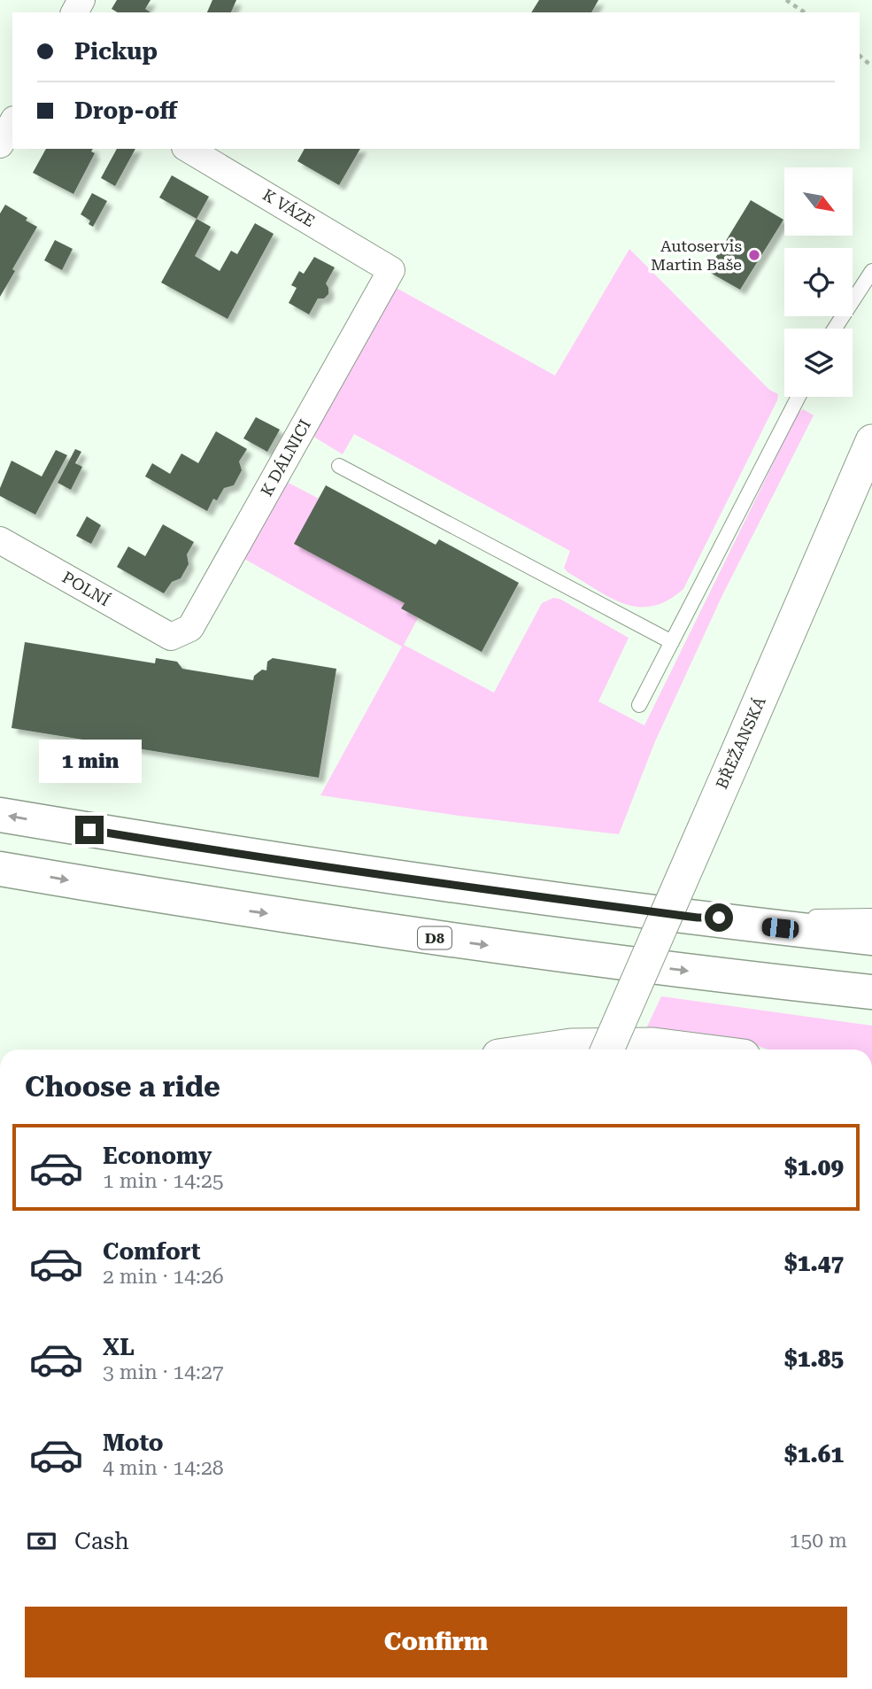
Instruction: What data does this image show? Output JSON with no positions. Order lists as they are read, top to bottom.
{
  "streets": {
    "highway": ["D8"],
    "street": [
      "K VÁZE",
      "K DÁLNICI",
      "POLNÍ",
      "BŘEŽANSKÁ"
    ]
  },
  "crossings": [
    ["K VÁZE", "K DÁLNICI"],
    ["K DÁLNICI", "POLNÍ"]
  ],
  "places": ["Autoservis Martin Baše"],
  "north": "bottom right",
  "page": {
    "banner": ["Pickup", "Drop-off"],
    "bubble": "1 min",
    "heading": "Choose a ride",
    "list": [
      {
        "name": "Economy",
        "note": "1 min · 14:25",
        "value": "$1.09"
      },
      {
        "name": "Comfort",
        "note": "2 min · 14:26",
        "value": "$1.47"
      },
      {
        "name": "XL",
        "note": "3 min · 14:27",
        "value": "$1.85"
      },
      {
        "name": "Moto",
        "note": "4 min · 14:28",
        "value": "$1.61"
      }
    ],
    "pay": ["Cash", "150 m"],
    "buttons": "Confirm"
  }
}
